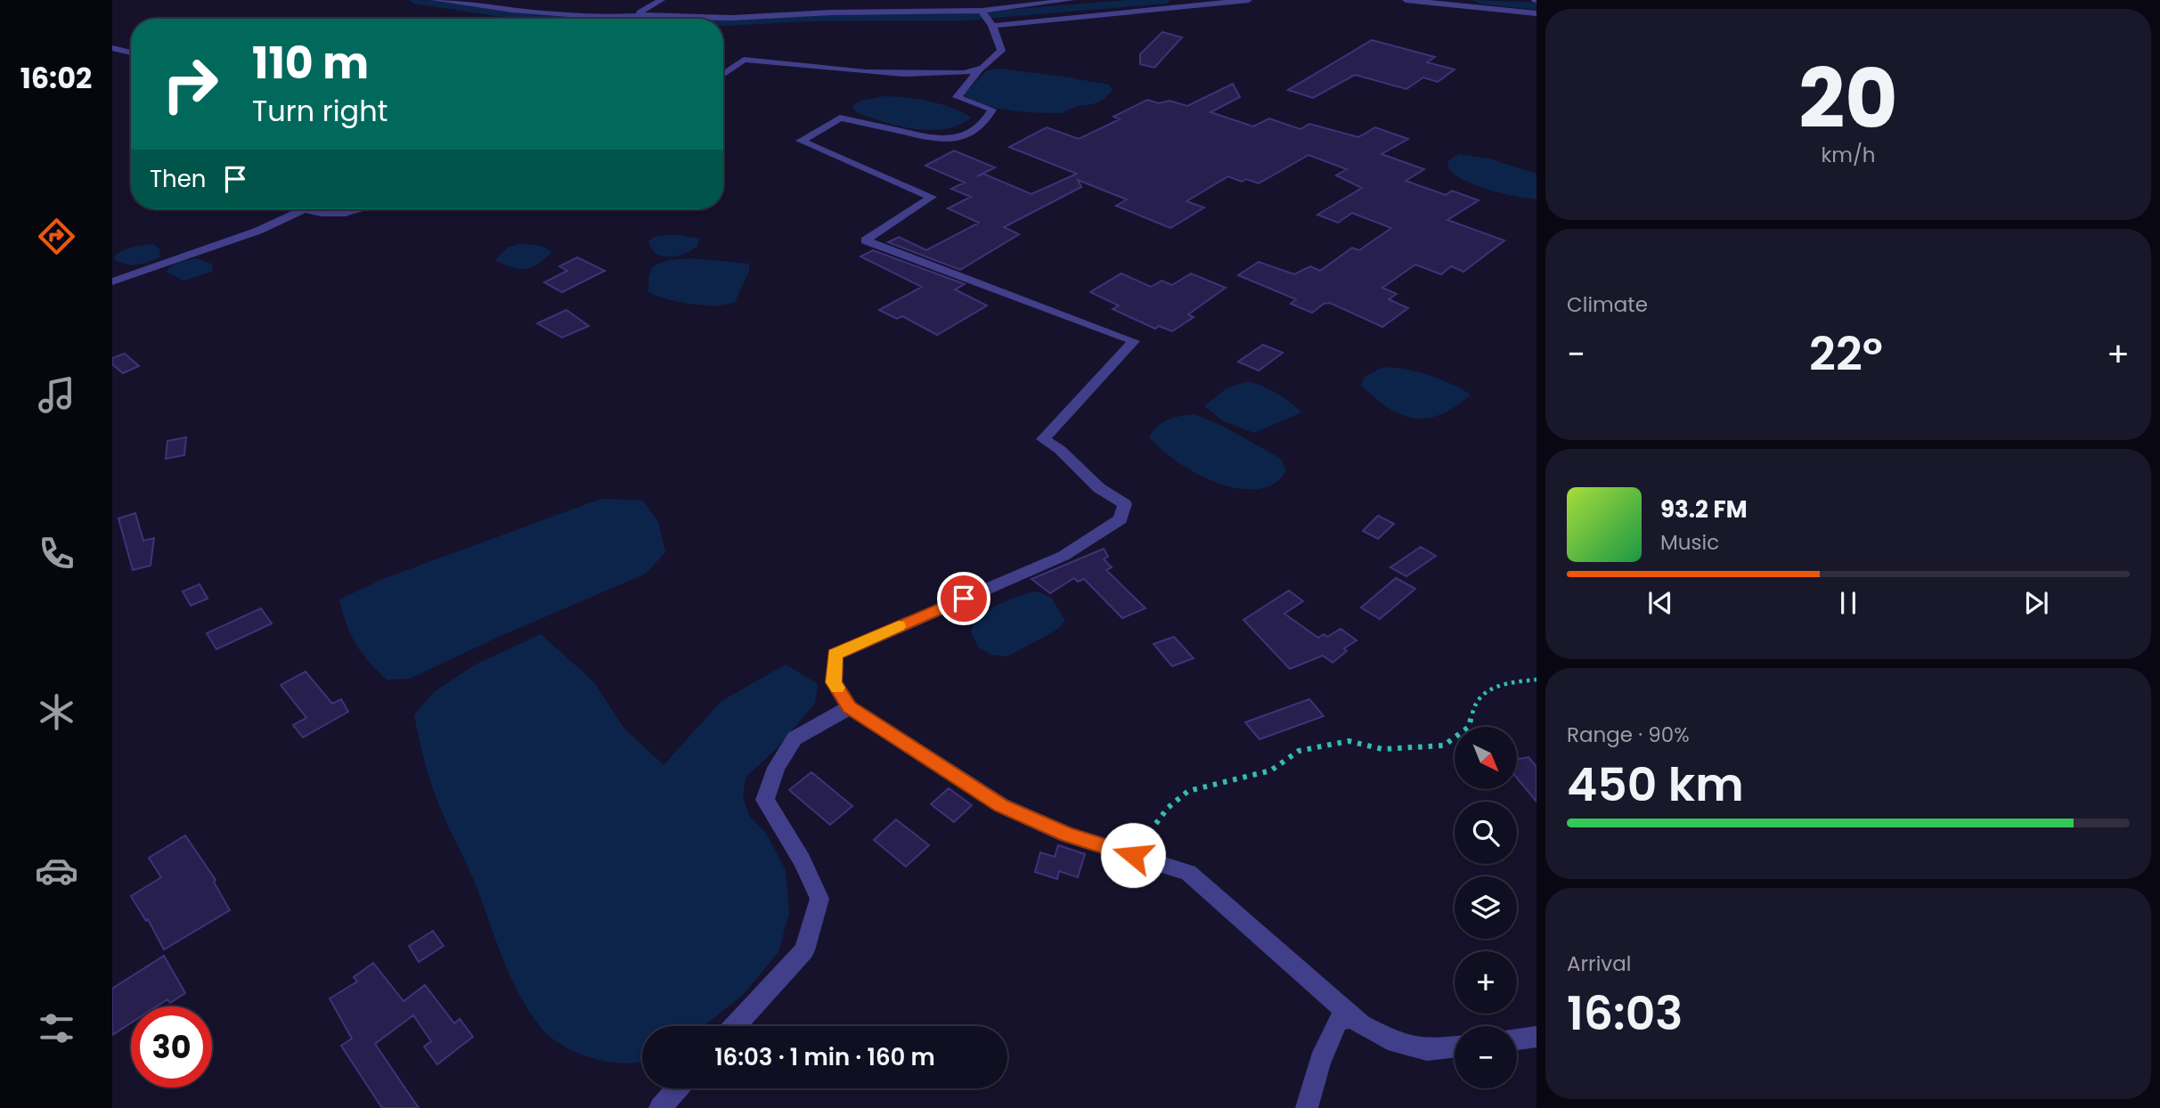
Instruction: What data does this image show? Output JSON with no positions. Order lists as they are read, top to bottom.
{
  "north": "bottom right",
  "page": {
    "tabs": "16:02",
    "tile": [
      ["20", "km/h"],
      "Climate",
      ["Range · 90%", "450 km"],
      ["Arrival", "16:03"]
    ],
    "turn": ["110 m", "Turn right"],
    "then": "Then",
    "heat": ["−", "22°", "+"],
    "song": ["93.2 FM", "Music"],
    "map_buttons": ["+", "−"],
    "limit": "30",
    "trip": "16:03 · 1 min · 160 m"
  }
}
